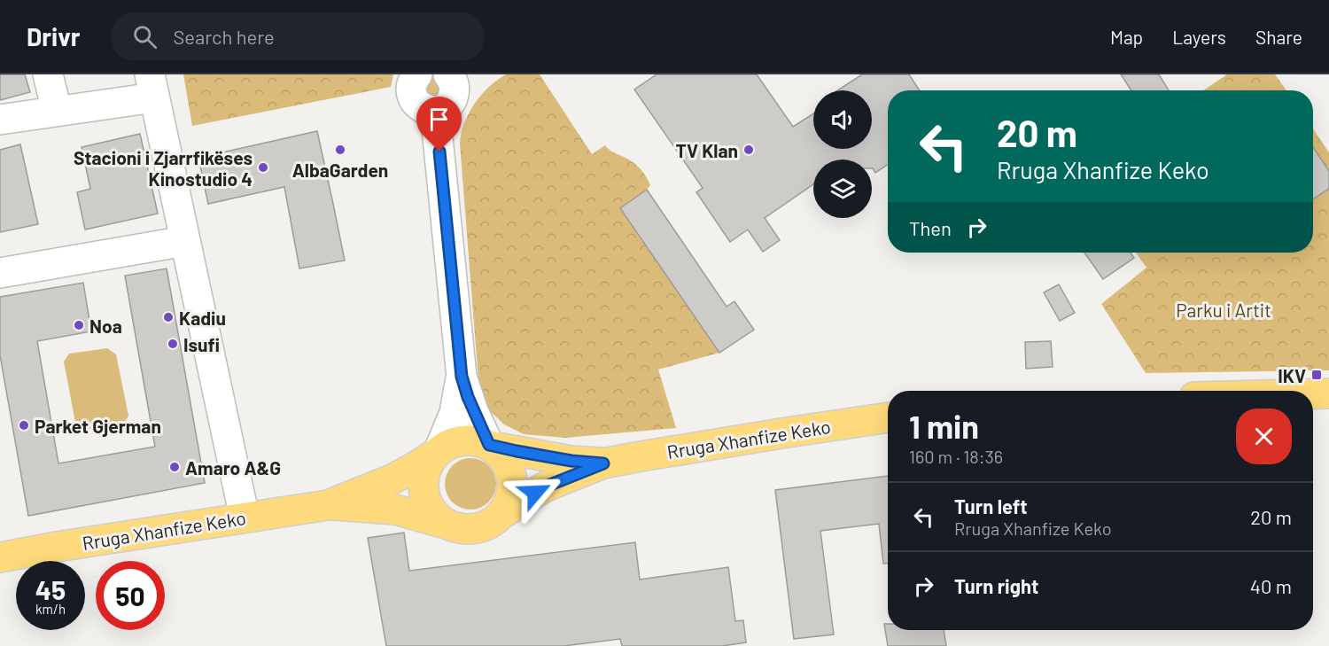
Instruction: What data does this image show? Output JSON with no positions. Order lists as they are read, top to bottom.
{
  "streets": {
    "main road": ["Rruga Xhanfize Keko"]
  },
  "parks": ["Parku i Artit"],
  "places": {
    "other": [
      "AlbaGarden",
      "TV Klan",
      "Stacioni i Zjarrfikëses Kinostudio 4",
      "Kadiu",
      "Noa",
      "Isufi",
      "Parket Gjerman",
      "Amaro A&G"
    ],
    "transit": ["IKV"]
  },
  "page": {
    "header": "Drivr",
    "search": "Search here",
    "nav": ["Map", "Layers", "Share"],
    "turn": ["20 m", "Rruga Xhanfize Keko"],
    "then": "Then",
    "heading": ["1 min", "160 m · 18:36"],
    "list": [
      {
        "name": "Turn left",
        "note": "Rruga Xhanfize Keko",
        "value": "20 m"
      },
      {
        "name": "Turn right",
        "value": "40 m"
      }
    ],
    "speed": "45 km/h",
    "limit": "50"
  }
}
